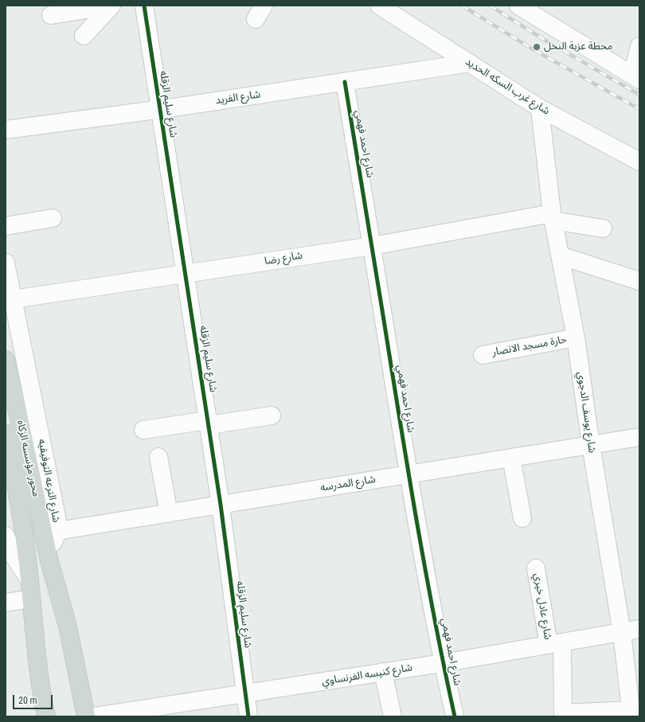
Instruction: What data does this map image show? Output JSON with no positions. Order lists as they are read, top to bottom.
{
  "streets": {
    "main road": ["محور مؤسسه الزكاه"],
    "street": [
      "شارع غرب السكه الحديد",
      "شارع الفريد",
      "شارع سليم الزقله",
      "شارع احمد فهمي",
      "شارع رضا",
      "حارة مسجد الانصار",
      "شارع يوسف الدجوي",
      "شارع الترعه التوفيقيه",
      "شارع المدرسه",
      "شارع عادل خيري",
      "شارع كنيسه الفرنساوي"
    ]
  },
  "crossings": [
    ["شارع غرب السكه الحديد", "شارع الفريد"],
    ["شارع غرب السكه الحديد", "شارع يوسف الدجوي"],
    ["شارع الفريد", "شارع سليم الزقله"],
    ["شارع الفريد", "شارع احمد فهمي"],
    ["شارع سليم الزقله", "شارع رضا"],
    ["شارع سليم الزقله", "شارع المدرسه"],
    ["شارع سليم الزقله", "شارع كنيسه الفرنساوي"],
    ["شارع احمد فهمي", "شارع رضا"],
    ["شارع احمد فهمي", "شارع المدرسه"],
    ["شارع احمد فهمي", "شارع كنيسه الفرنساوي"],
    ["شارع رضا", "شارع يوسف الدجوي"],
    ["شارع رضا", "شارع الترعه التوفيقيه"],
    ["حارة مسجد الانصار", "شارع يوسف الدجوي"],
    ["شارع يوسف الدجوي", "شارع المدرسه"],
    ["شارع يوسف الدجوي", "شارع كنيسه الفرنساوي"],
    ["محور مؤسسه الزكاه", "شارع الترعه التوفيقيه"],
    ["شارع الترعه التوفيقيه", "شارع المدرسه"],
    ["شارع عادل خيري", "شارع كنيسه الفرنساوي"]
  ],
  "places": ["محطة عزبة النخل"],
  "scale_bar": "20 m"
}
